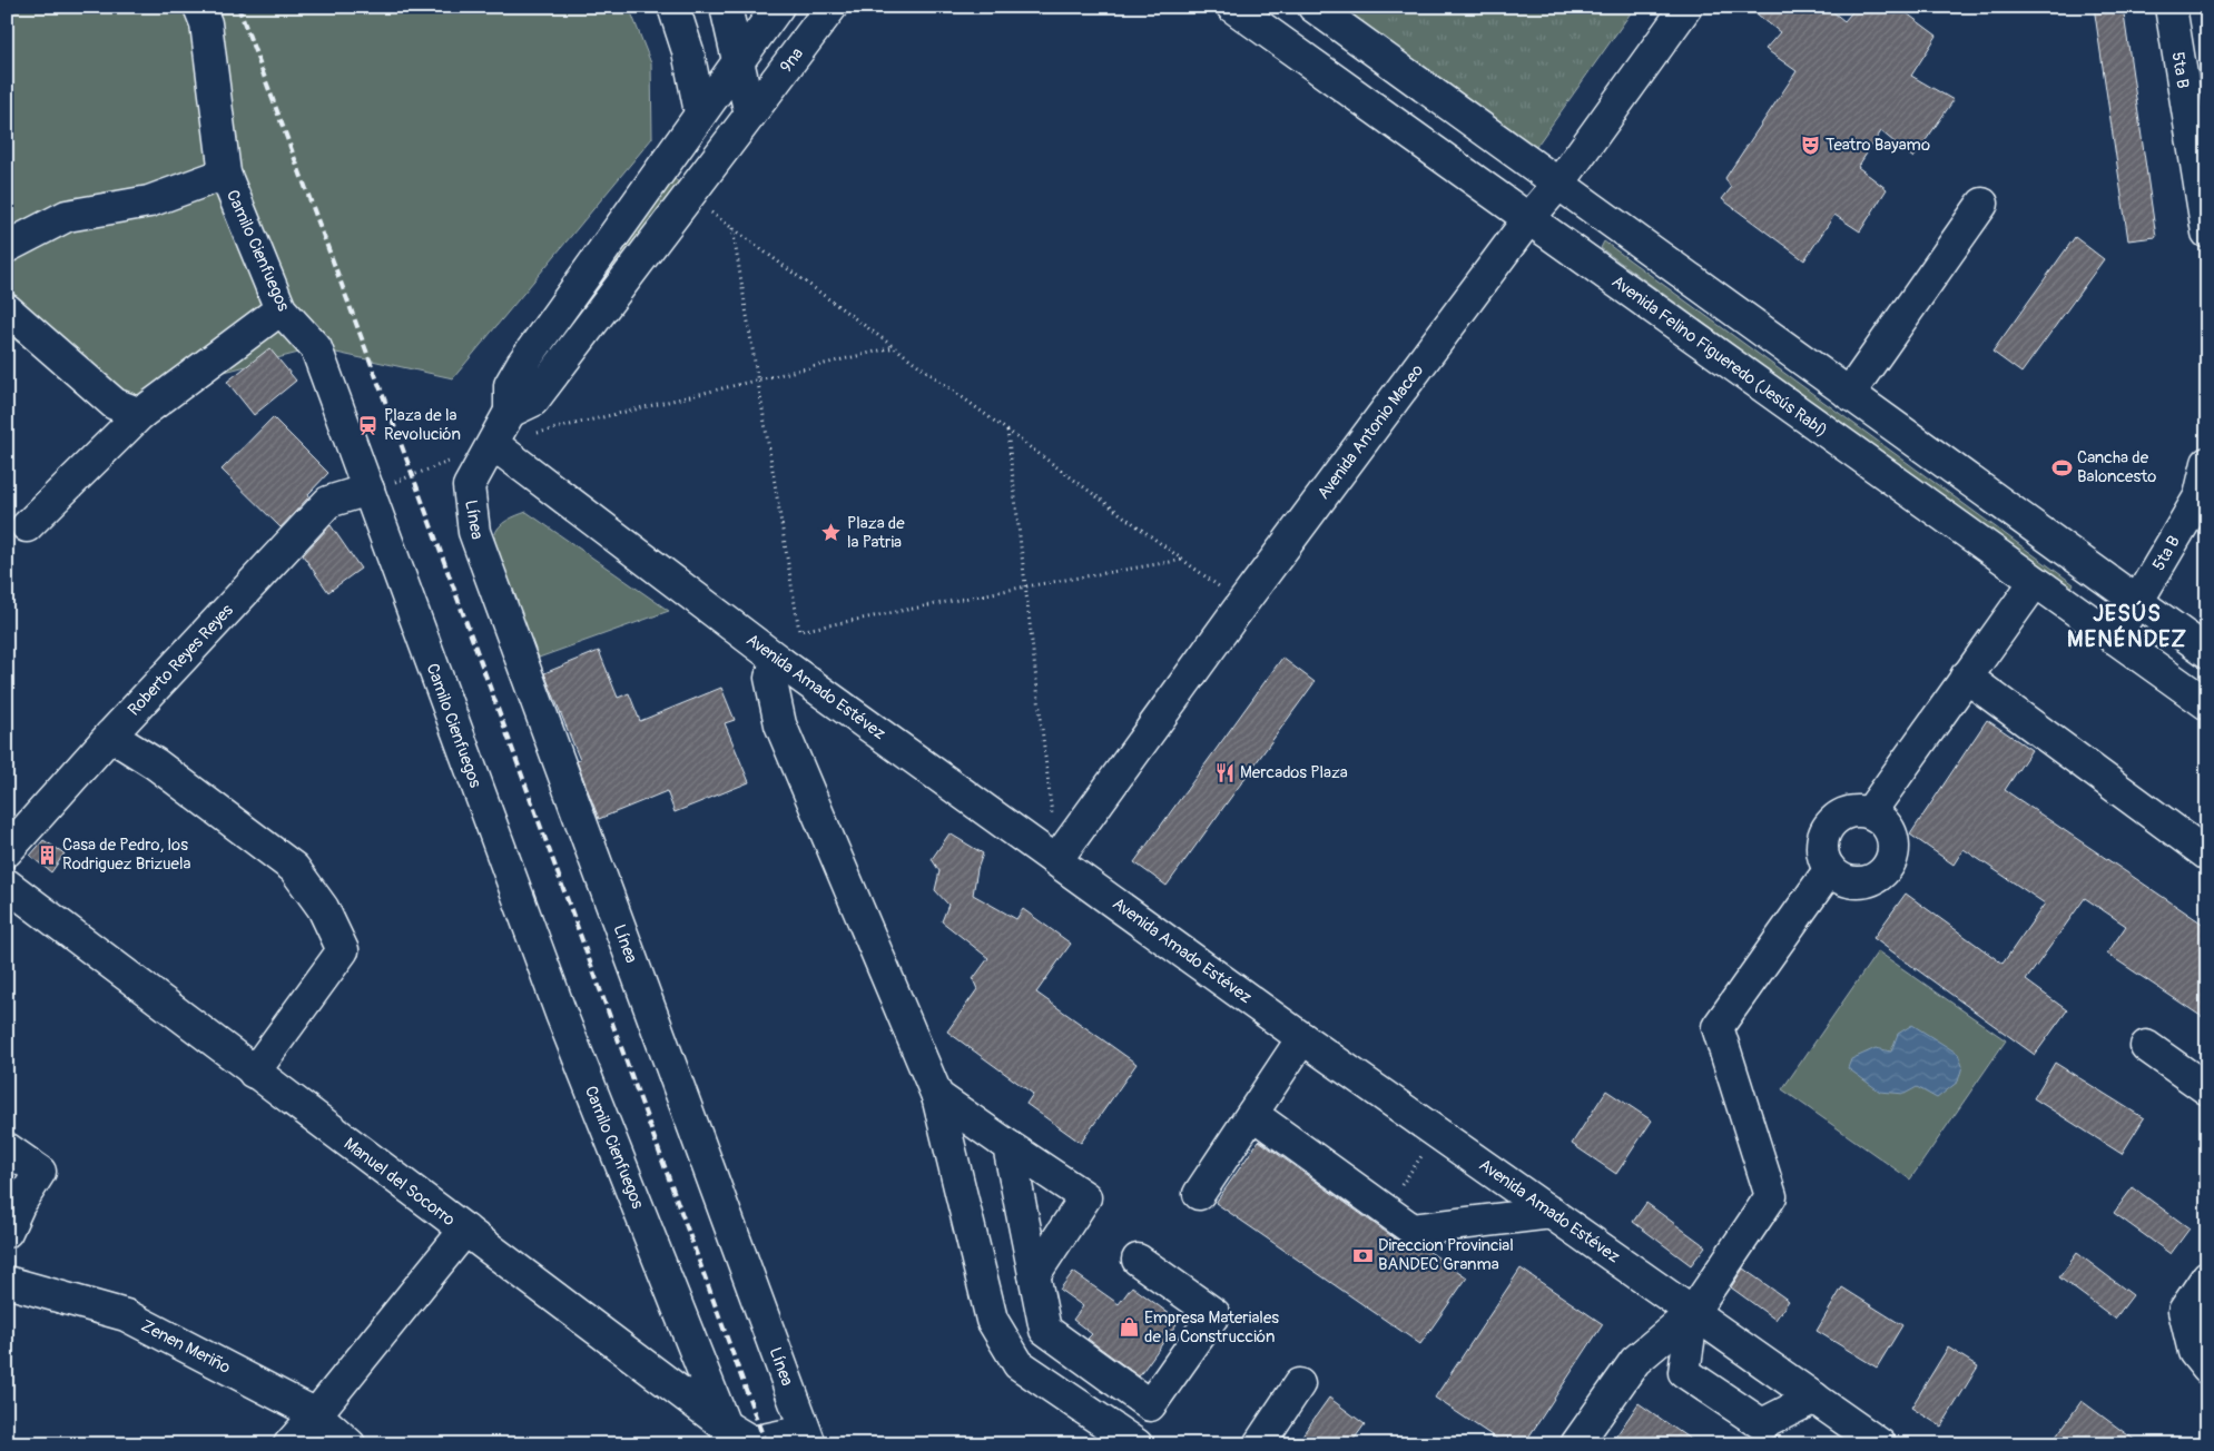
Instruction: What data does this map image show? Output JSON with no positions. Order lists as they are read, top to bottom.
{
  "streets": {
    "street": [
      "9na",
      "5ta B",
      "Camilo Cienfuegos",
      "Avenida Felino Figueredo (Jesús Rabí)",
      "Avenida Antonio Maceo",
      "Línea",
      "Roberto Reyes Reyes",
      "Avenida Amado Estévez",
      "Manuel del Socorro",
      "Zenen Meriño"
    ]
  },
  "crossings": [
    ["9na", "Línea"],
    ["5ta B", "Avenida Felino Figueredo (Jesús Rabí)"],
    ["Camilo Cienfuegos", "Roberto Reyes Reyes"],
    ["Camilo Cienfuegos", "Manuel del Socorro"],
    ["Avenida Felino Figueredo (Jesús Rabí)", "Avenida Antonio Maceo"],
    ["Avenida Antonio Maceo", "Avenida Amado Estévez"],
    ["Línea", "Avenida Amado Estévez"]
  ],
  "districts": ["JESÚS MENÉNDEZ"],
  "places": {
    "theatre": ["Teatro Bayamo"],
    "station": ["Plaza de la Revolución"],
    "sports": ["Cancha de Baloncesto"],
    "place": ["Plaza de la Patria"],
    "restaurant": ["Mercados Plaza"],
    "building": ["Casa de Pedro, los Rodriguez Brizuela"],
    "bank": ["Direccion Provincial BANDEC Granma"],
    "shop": ["Empresa Materiales de la Construcción"]
  }
}
